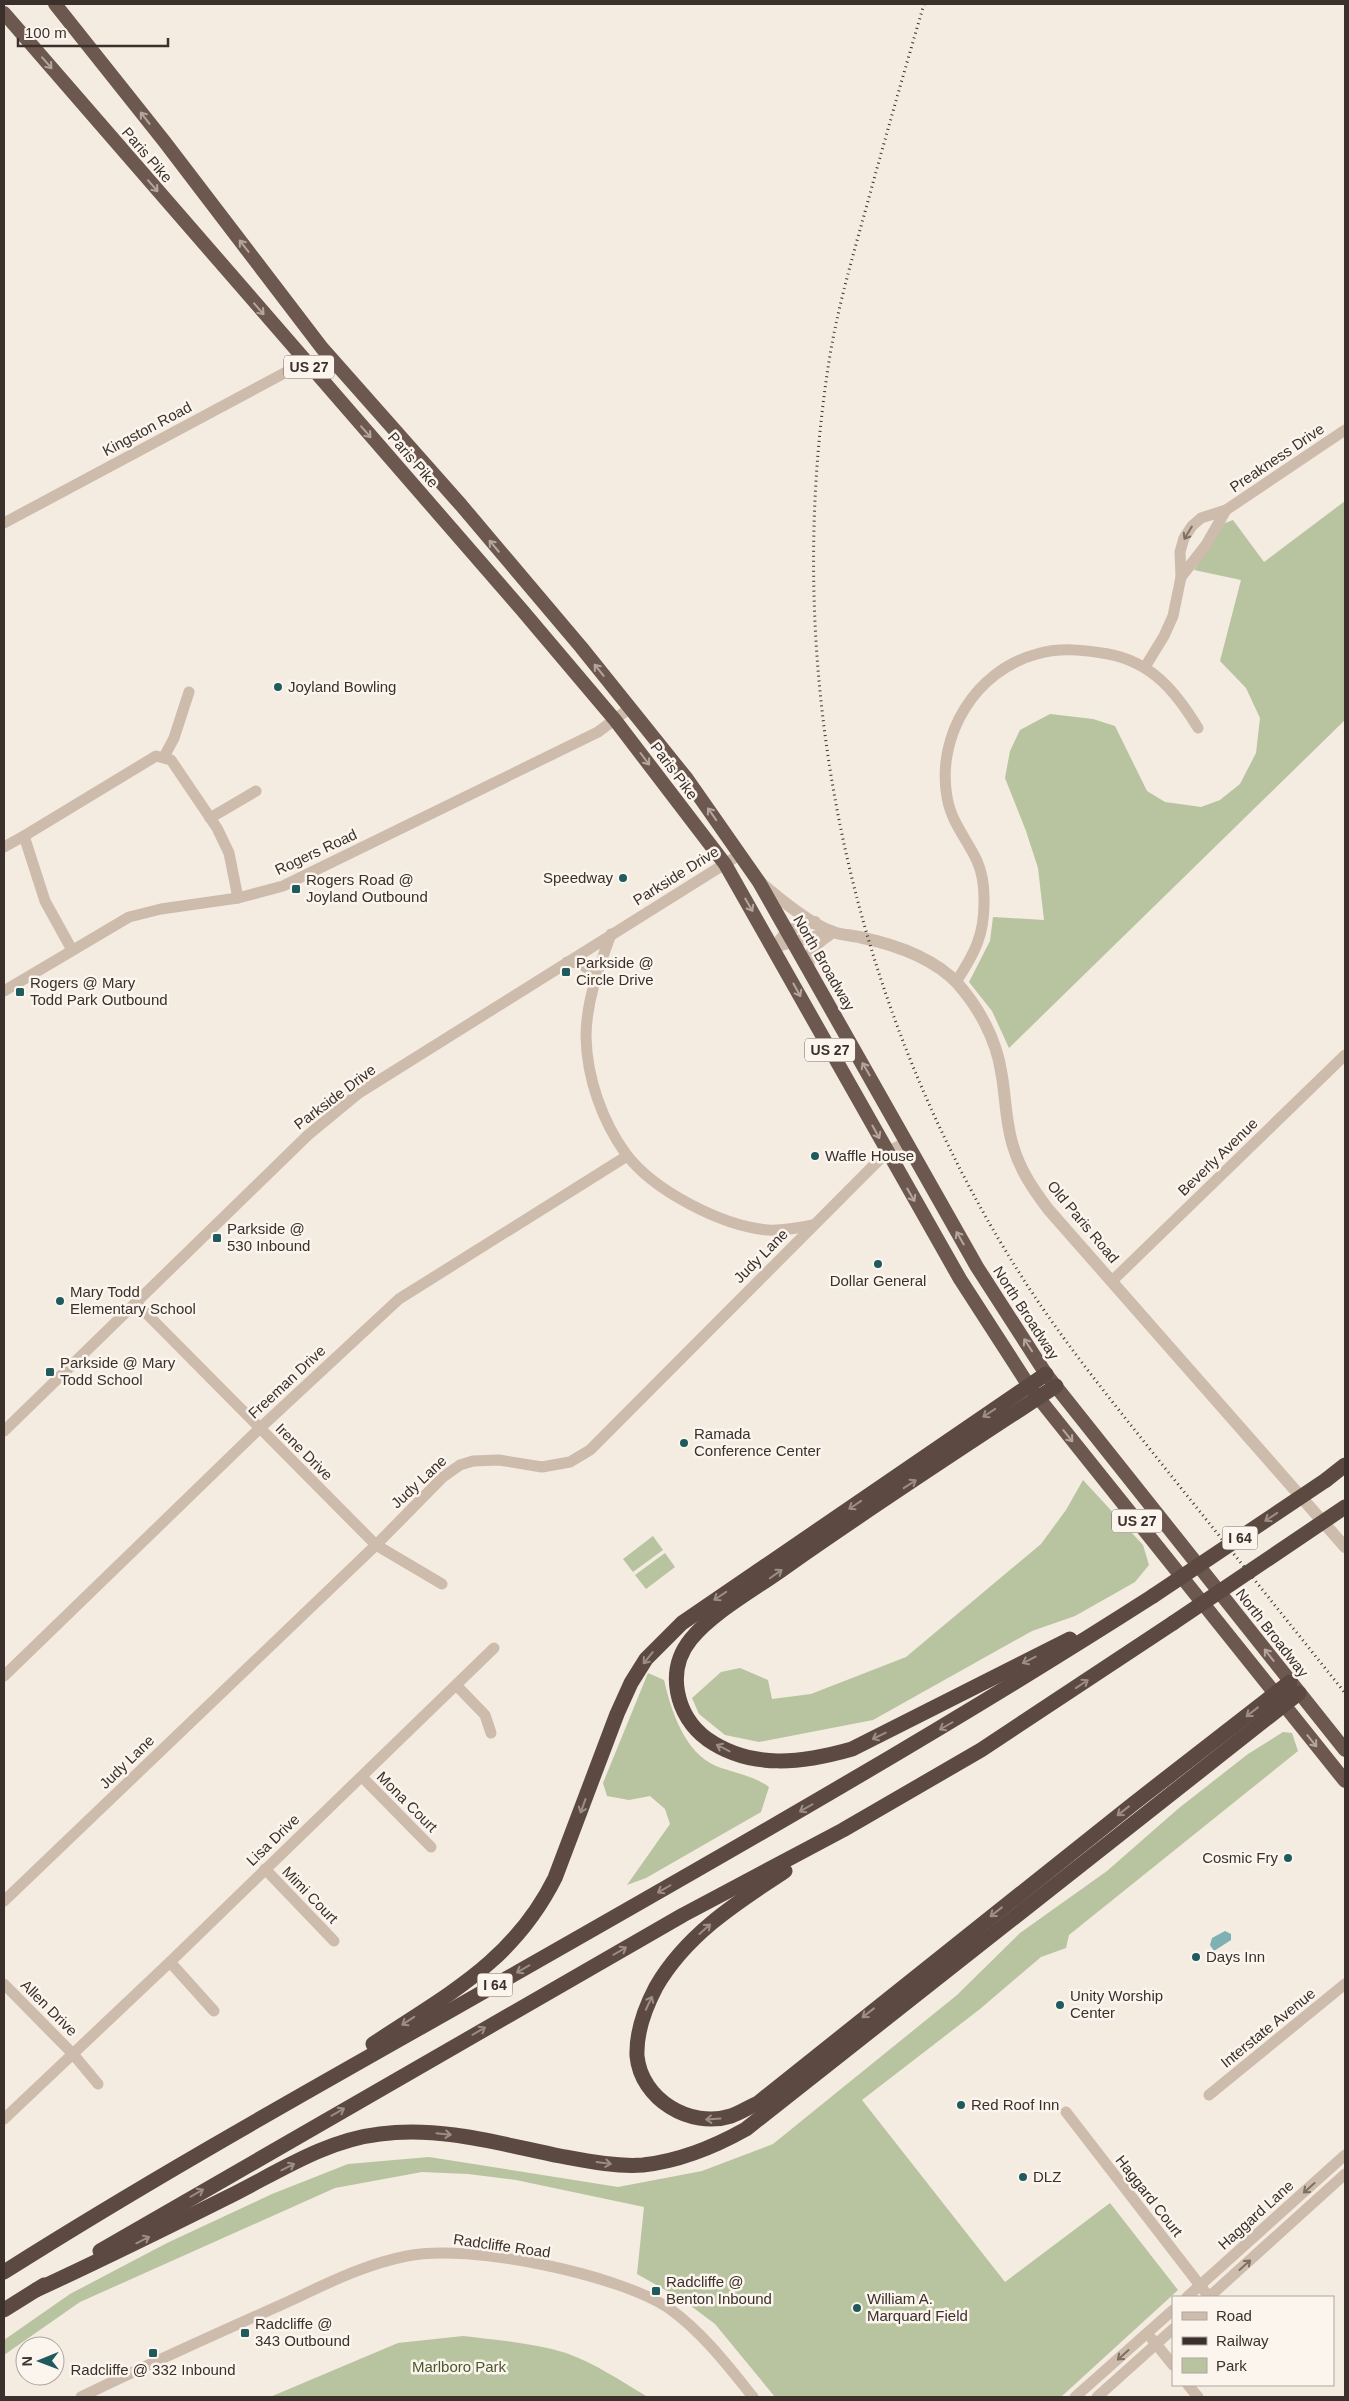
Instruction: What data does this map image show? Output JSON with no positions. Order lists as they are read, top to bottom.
{
  "streets": {
    "highway": [
      "Paris Pike",
      "US 27",
      "North Broadway",
      "I 64"
    ],
    "street": [
      "Kingston Road",
      "Preakness Drive",
      "Rogers Road",
      "Parkside Drive",
      "Beverly Avenue",
      "Old Paris Road",
      "Judy Lane",
      "Freeman Drive",
      "Irene Drive",
      "Mona Court",
      "Lisa Drive",
      "Mimi Court",
      "Allen Drive",
      "Interstate Avenue",
      "Haggard Court",
      "Haggard Lane",
      "Radcliffe Road"
    ]
  },
  "crossings": [
    ["Paris Pike", "US 27"],
    ["Paris Pike", "Kingston Road"],
    ["Paris Pike", "Rogers Road"],
    ["Paris Pike", "Parkside Drive"],
    ["Paris Pike", "North Broadway"],
    ["Paris Pike", "Old Paris Road"],
    ["US 27", "Old Paris Road"],
    ["US 27", "Judy Lane"],
    ["Parkside Drive", "North Broadway"],
    ["Parkside Drive", "Irene Drive"],
    ["North Broadway", "Old Paris Road"],
    ["North Broadway", "Judy Lane"],
    ["Beverly Avenue", "Old Paris Road"],
    ["Judy Lane", "Irene Drive"],
    ["Freeman Drive", "Irene Drive"],
    ["Mona Court", "Lisa Drive"],
    ["Lisa Drive", "Mimi Court"],
    ["Lisa Drive", "Allen Drive"],
    ["Haggard Court", "Haggard Lane"]
  ],
  "parks": ["Marlboro Park"],
  "places": {
    "other": [
      "Joyland Bowling",
      "Speedway",
      "Waffle House",
      "Dollar General",
      "Mary Todd Elementary School",
      "Ramada Conference Center",
      "Cosmic Fry",
      "Days Inn",
      "Unity Worship Center",
      "Red Roof Inn",
      "DLZ",
      "William A. Marquard Field"
    ],
    "transit": [
      "Rogers Road @ Joyland Outbound",
      "Parkside @ Circle Drive",
      "Rogers @ Mary Todd Park Outbound",
      "Parkside @ 530 Inbound",
      "Parkside @ Mary Todd School",
      "Radcliffe @ Benton Inbound",
      "Radcliffe @ 343 Outbound",
      "Radcliffe @ 332 Inbound"
    ]
  },
  "legend": ["Road", "Railway", "Park"],
  "scale_bar": "100 m",
  "north": "left"
}
